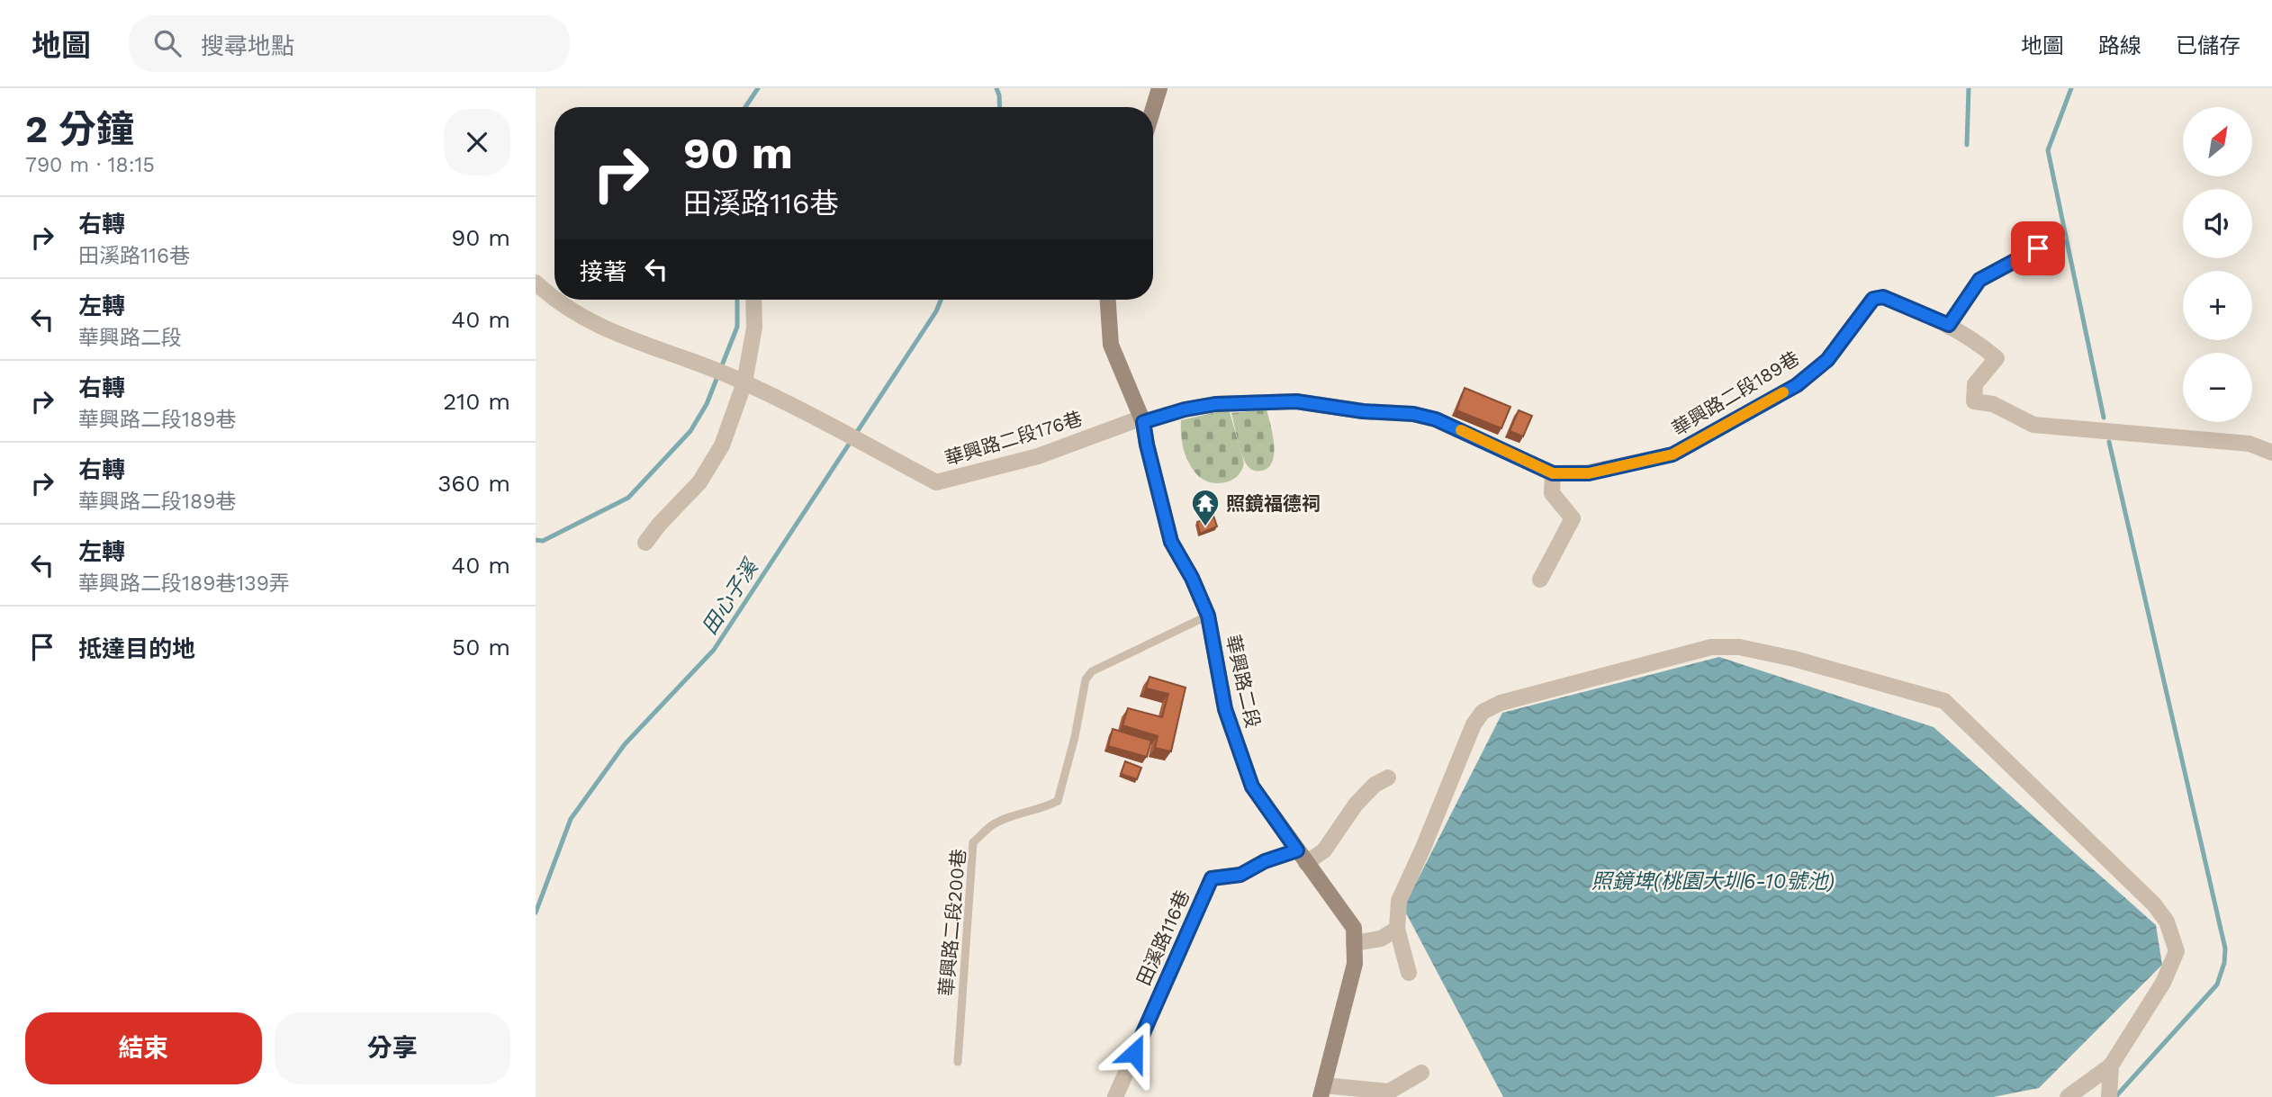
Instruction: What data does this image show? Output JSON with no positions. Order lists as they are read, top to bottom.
{
  "streets": {
    "street": [
      "華興路二段189巷",
      "華興路二段176巷",
      "華興路二段",
      "田溪路116巷"
    ],
    "lane": ["華興路二段200巷"]
  },
  "crossings": [
    ["華興路二段189巷", "華興路二段176巷"],
    ["華興路二段189巷", "華興路二段"],
    ["華興路二段176巷", "華興路二段"],
    ["華興路二段", "華興路二段200巷"],
    ["華興路二段", "田溪路116巷"]
  ],
  "water": ["田心子溪", "照鏡埤(桃園大圳6-10號池)"],
  "places": {
    "temple": ["照鏡福德祠"]
  },
  "north": "top right",
  "page": {
    "header": "地圖",
    "search": "搜尋地點",
    "nav": ["地圖", "路線", "已儲存"],
    "heading": ["2 分鐘", "790 m · 18:15"],
    "map_buttons": ["+", "−"],
    "turn": ["90 m", "田溪路116巷"],
    "list": [
      {
        "name": "右轉",
        "note": "田溪路116巷",
        "value": "90 m"
      },
      {
        "name": "左轉",
        "note": "華興路二段",
        "value": "40 m"
      },
      {
        "name": "右轉",
        "note": "華興路二段189巷",
        "value": "210 m"
      },
      {
        "name": "右轉",
        "note": "華興路二段189巷",
        "value": "360 m"
      },
      {
        "name": "左轉",
        "note": "華興路二段189巷139弄",
        "value": "40 m"
      },
      {
        "name": "抵達目的地",
        "value": "50 m"
      }
    ],
    "then": "接著",
    "buttons": ["結束", "分享"]
  }
}
